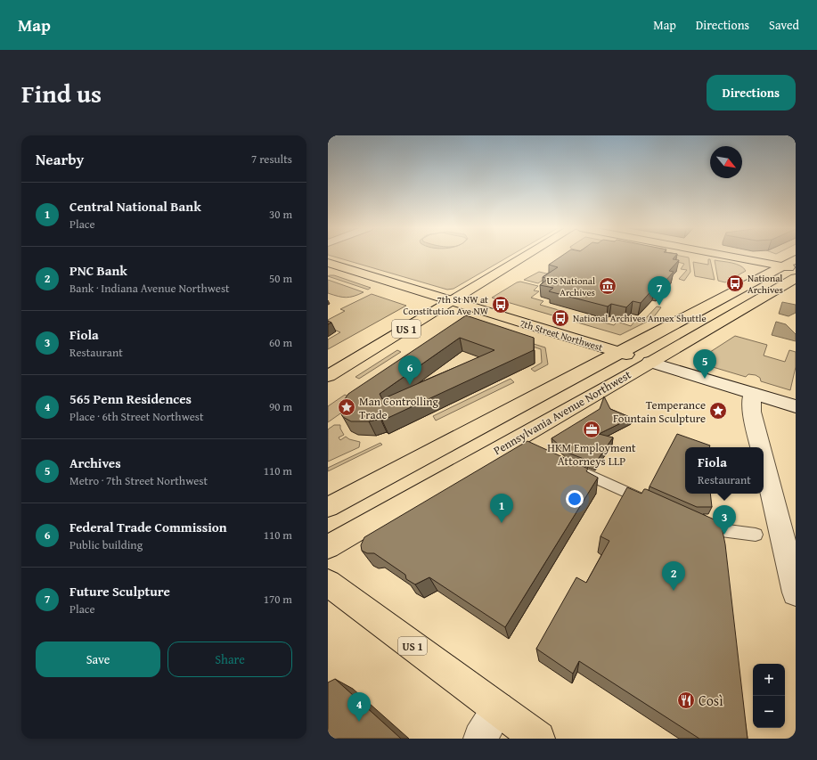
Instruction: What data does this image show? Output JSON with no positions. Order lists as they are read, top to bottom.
{
  "streets": {
    "main road": ["US 1", "7th Street Northwest", "Pennsylvania Avenue Northwest"]
  },
  "crossings": [
    ["US 1", "7th Street Northwest"],
    ["7th Street Northwest", "Pennsylvania Avenue Northwest"]
  ],
  "places": {
    "bus stop": ["National Archives", "7th St NW at Constitution Ave NW", "National Archives Annex Shuttle"],
    "museum": ["US National Archives"],
    "place": ["Man Controlling Trade", "Temperance Fountain Sculpture"],
    "office": ["HKM Employment Attorneys LLP"],
    "restaurant": ["Così"]
  },
  "north": "bottom right",
  "page": {
    "header": "Map",
    "nav": ["Map", "Directions", "Saved"],
    "title": "Find us",
    "buttons": [
      "Directions",
      ["Save", "Share"]
    ],
    "heading": ["Nearby", "7 results"],
    "list": [
      {
        "mark": "1",
        "name": "Central National Bank",
        "note": "Place",
        "value": "30 m"
      },
      {
        "mark": "2",
        "name": "PNC Bank",
        "note": "Bank · Indiana Avenue Northwest",
        "value": "50 m"
      },
      {
        "mark": "3",
        "name": "Fiola",
        "note": "Restaurant",
        "value": "60 m"
      },
      {
        "mark": "4",
        "name": "565 Penn Residences",
        "note": "Place · 6th Street Northwest",
        "value": "90 m"
      },
      {
        "mark": "5",
        "name": "Archives",
        "note": "Metro · 7th Street Northwest",
        "value": "110 m"
      },
      {
        "mark": "6",
        "name": "Federal Trade Commission",
        "note": "Public building",
        "value": "110 m"
      },
      {
        "mark": "7",
        "name": "Future Sculpture",
        "note": "Place",
        "value": "170 m"
      }
    ],
    "pins": [
      "7",
      "5",
      "6",
      "1",
      "3",
      "2",
      "4"
    ],
    "popup": ["Fiola", "Restaurant"],
    "map_buttons": ["+", "−"]
  }
}
